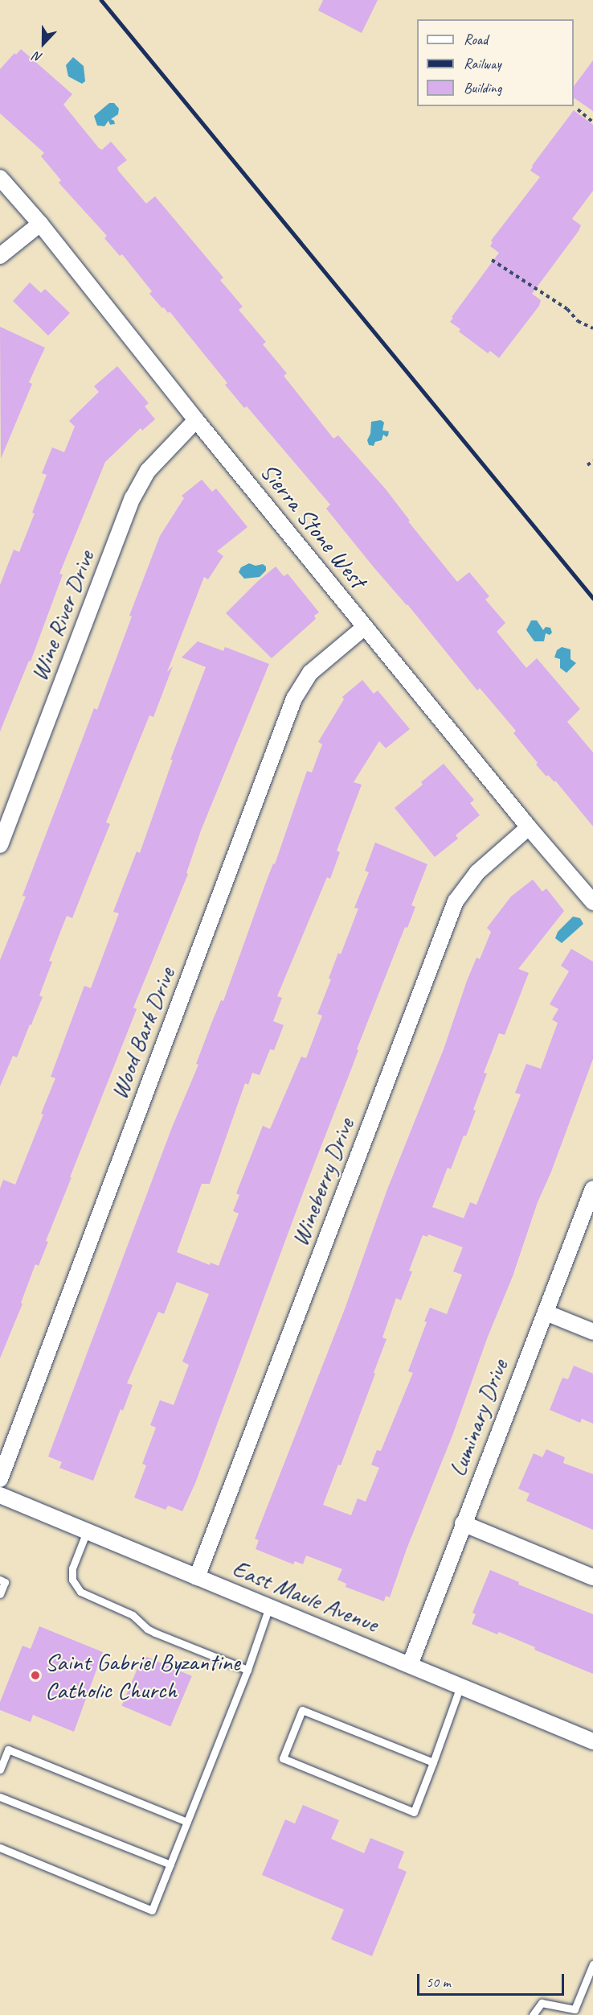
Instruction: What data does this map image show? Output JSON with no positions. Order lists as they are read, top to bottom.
{
  "streets": {
    "street": [
      "Sierra Stone West",
      "Wine River Drive",
      "Wood Bark Drive",
      "Wineberry Drive",
      "Luminary Drive",
      "East Maule Avenue"
    ]
  },
  "crossings": [
    ["Sierra Stone West", "Wine River Drive"],
    ["Sierra Stone West", "Wood Bark Drive"],
    ["Sierra Stone West", "Wineberry Drive"],
    ["Wineberry Drive", "East Maule Avenue"],
    ["Luminary Drive", "East Maule Avenue"]
  ],
  "places": ["Saint Gabriel Byzantine Catholic Church"],
  "legend": ["Road", "Railway", "Building"],
  "scale_bar": "50 m",
  "north": "bottom"
}
